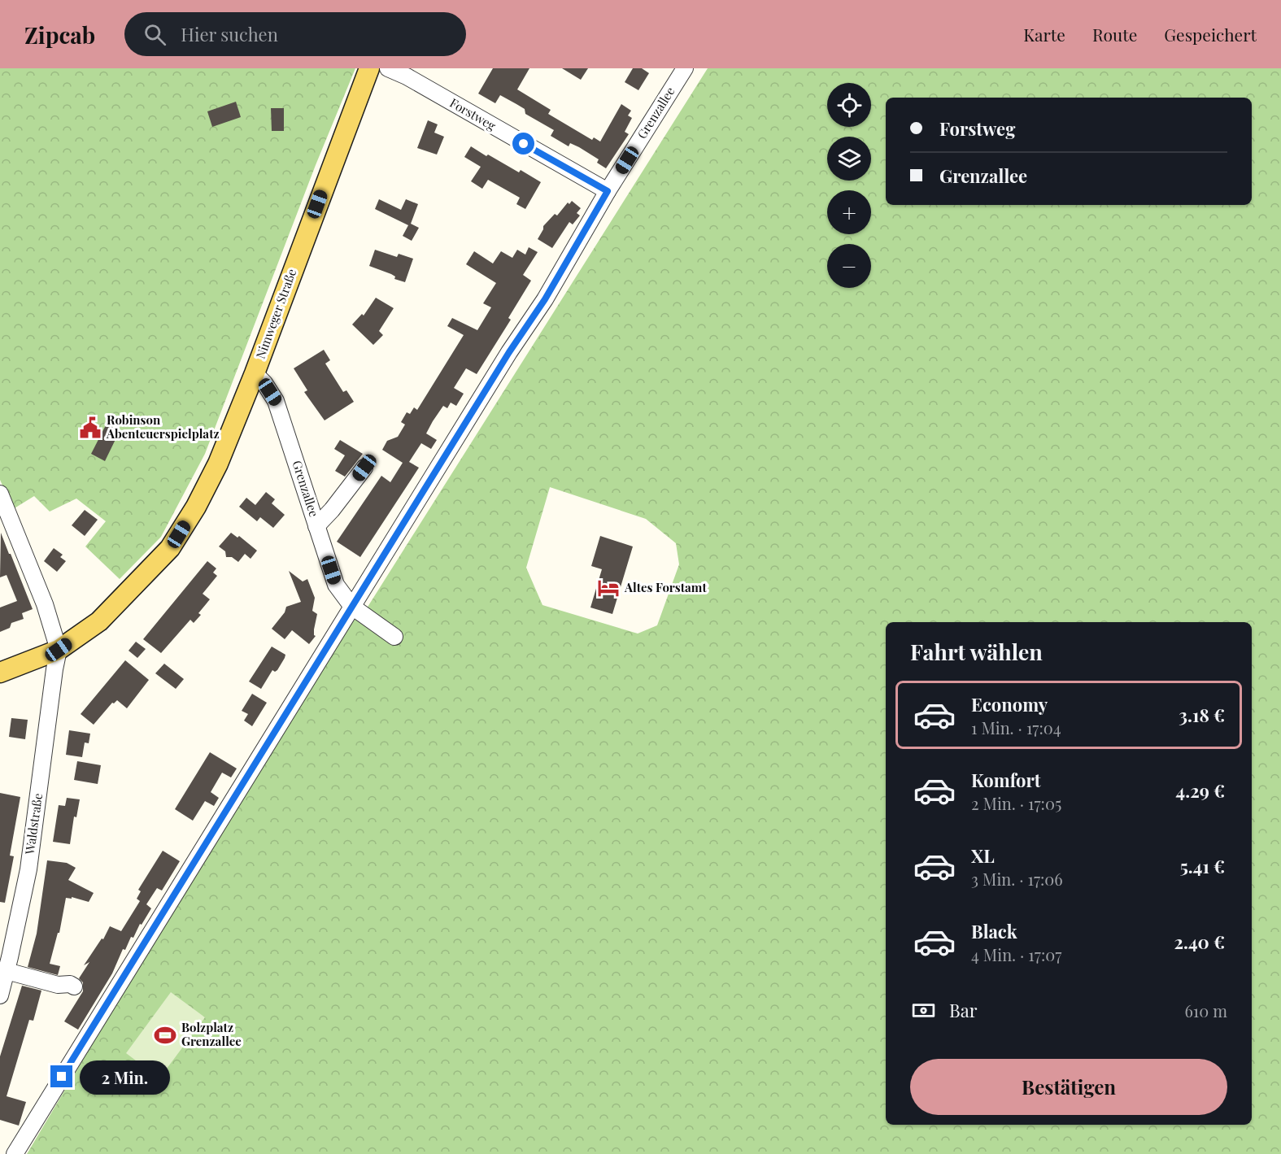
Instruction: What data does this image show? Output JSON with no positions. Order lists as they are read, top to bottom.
{
  "streets": {
    "main road": ["Nimweger Straße"],
    "street": ["Grenzallee", "Forstweg", "Waldstraße"]
  },
  "crossings": [
    ["Grenzallee", "Forstweg"],
    ["Grenzallee", "Nimweger Straße"],
    ["Nimweger Straße", "Waldstraße"]
  ],
  "places": {
    "public building": ["Robinson Abenteuerspielplatz"],
    "hotel": ["Altes Forstamt"],
    "sports": ["Bolzplatz Grenzallee"]
  },
  "page": {
    "header": "Zipcab",
    "search": "Hier suchen",
    "nav": ["Karte", "Route", "Gespeichert"],
    "map_buttons": ["+", "−"],
    "banner": ["Forstweg", "Grenzallee"],
    "heading": "Fahrt wählen",
    "list": [
      {
        "name": "Economy",
        "note": "1 Min. · 17:04",
        "value": "3.18 €"
      },
      {
        "name": "Komfort",
        "note": "2 Min. · 17:05",
        "value": "4.29 €"
      },
      {
        "name": "XL",
        "note": "3 Min. · 17:06",
        "value": "5.41 €"
      },
      {
        "name": "Black",
        "note": "4 Min. · 17:07",
        "value": "2.40 €"
      }
    ],
    "pay": ["Bar", "610 m"],
    "buttons": "Bestätigen",
    "bubble": "2 Min."
  }
}
